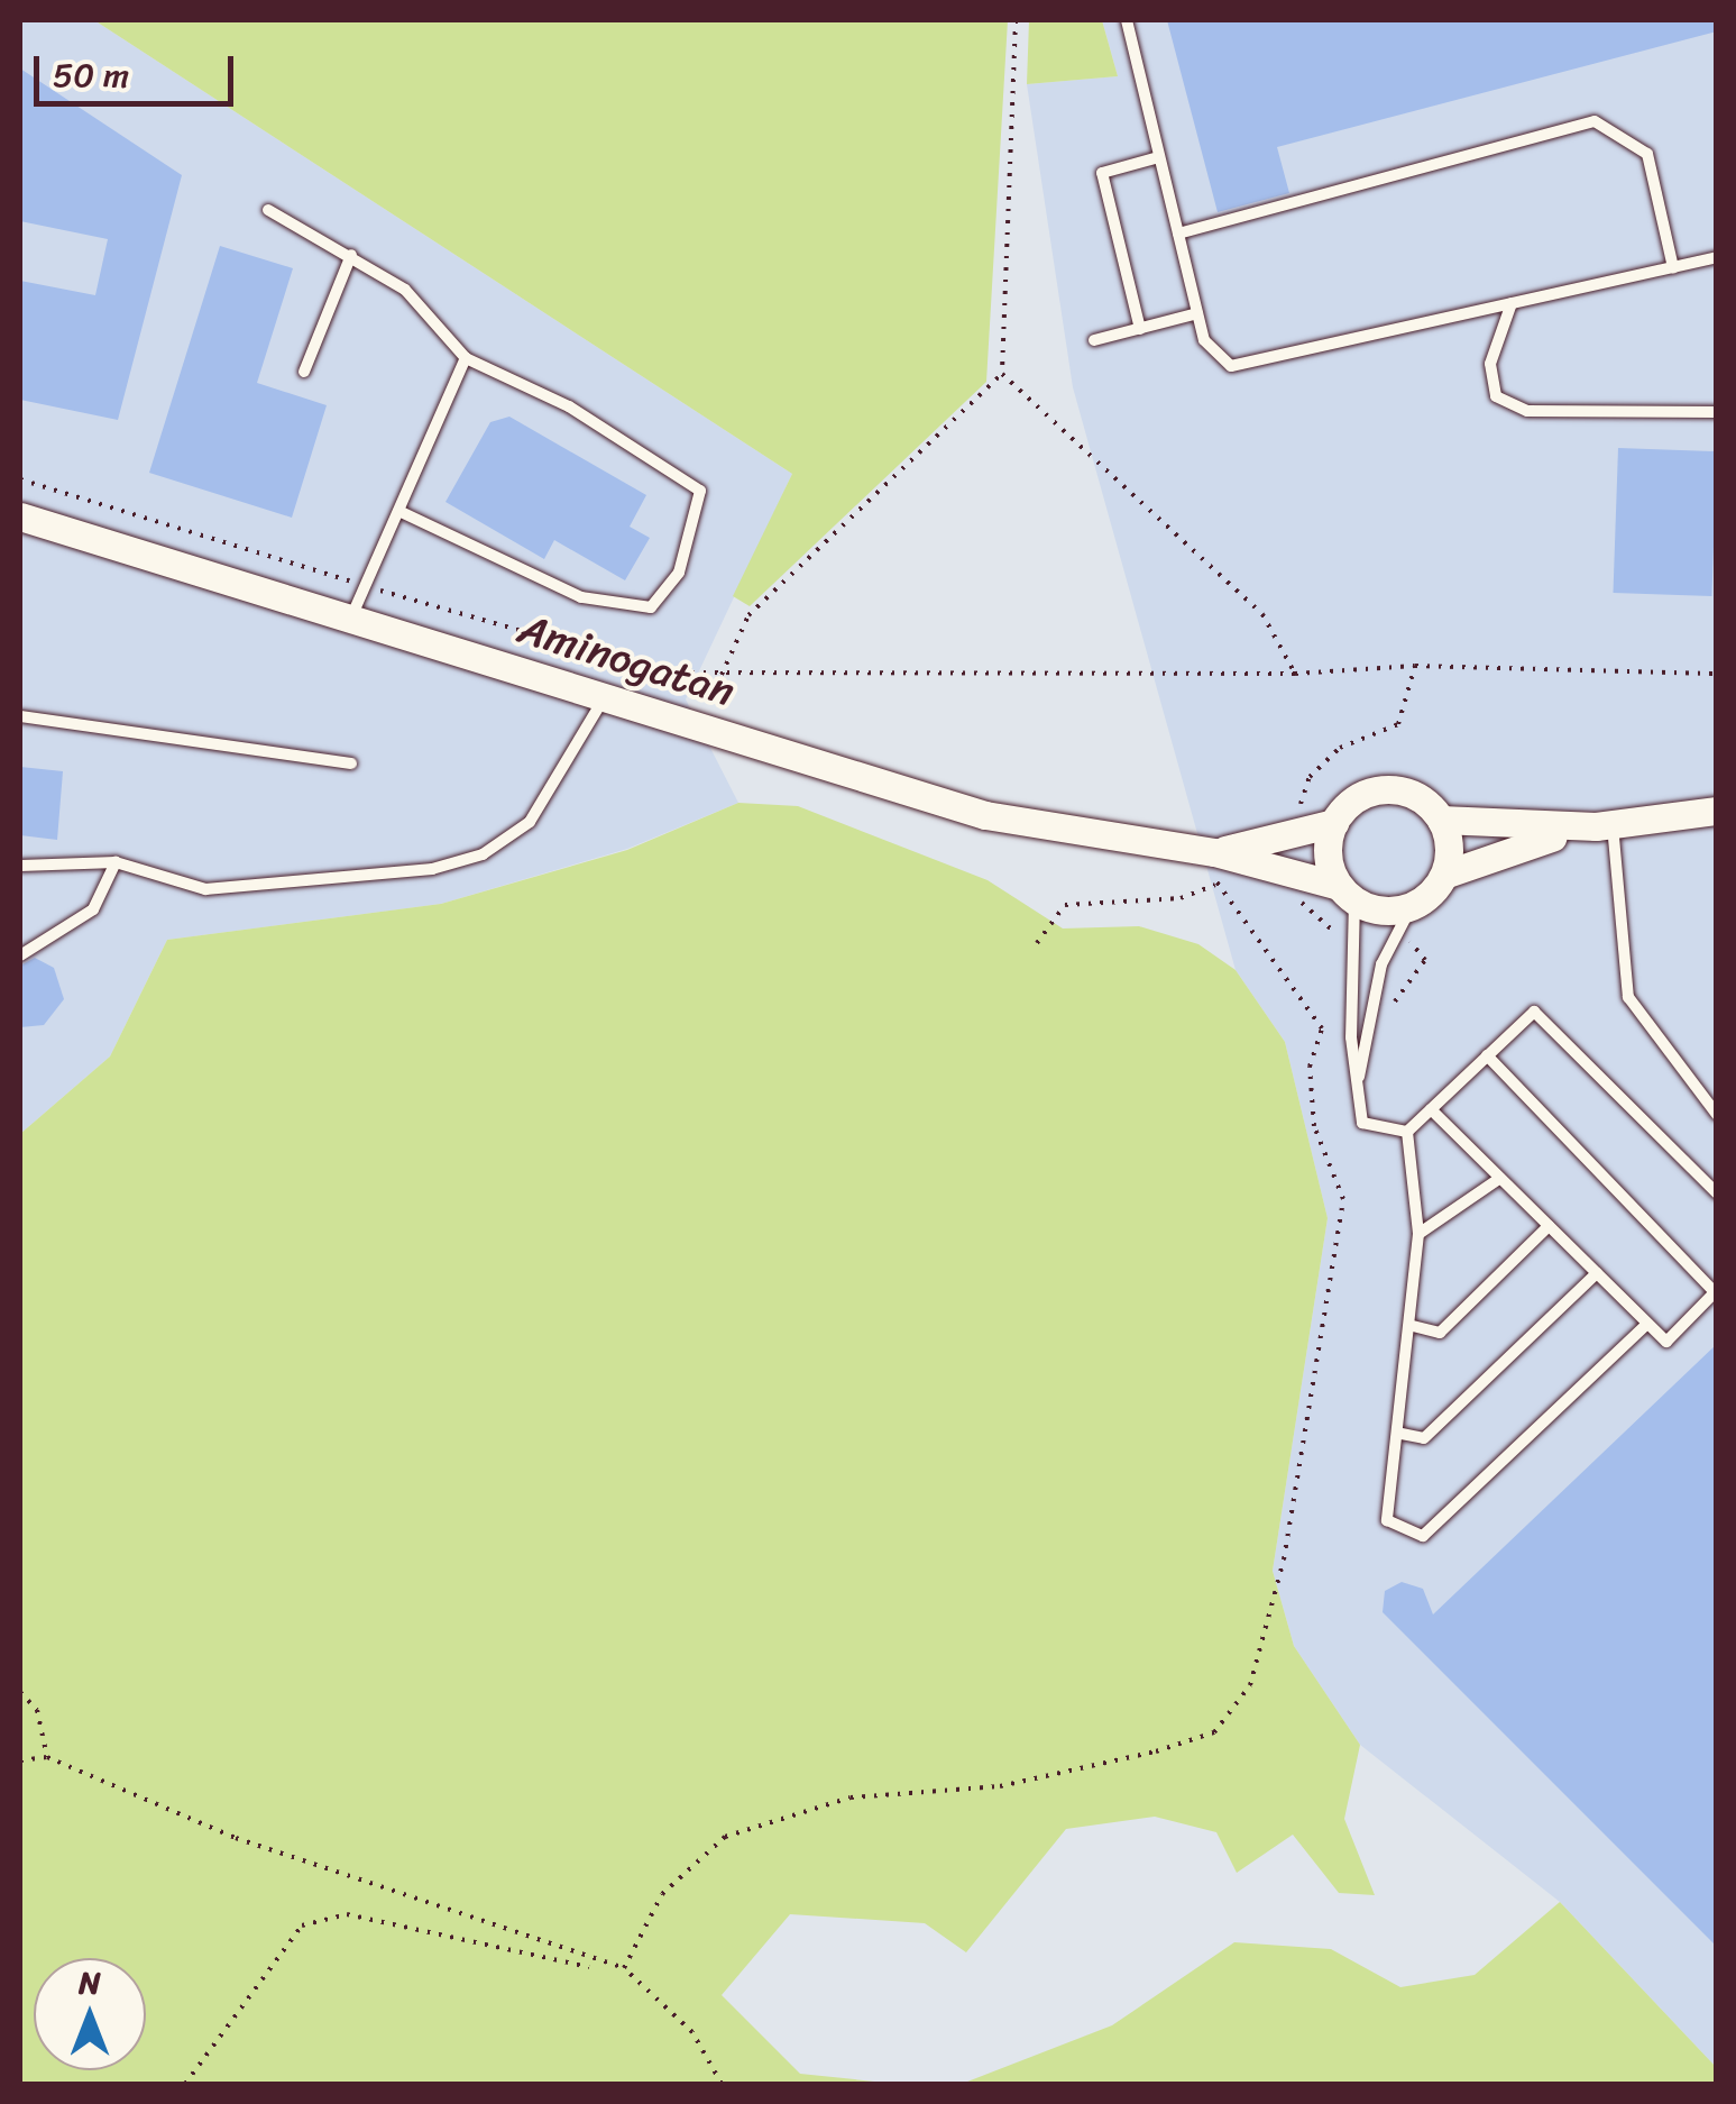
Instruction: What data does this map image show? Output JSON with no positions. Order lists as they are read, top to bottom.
{
  "streets": {
    "street": ["Aminogatan"]
  },
  "scale_bar": "50 m",
  "north": "top"
}
